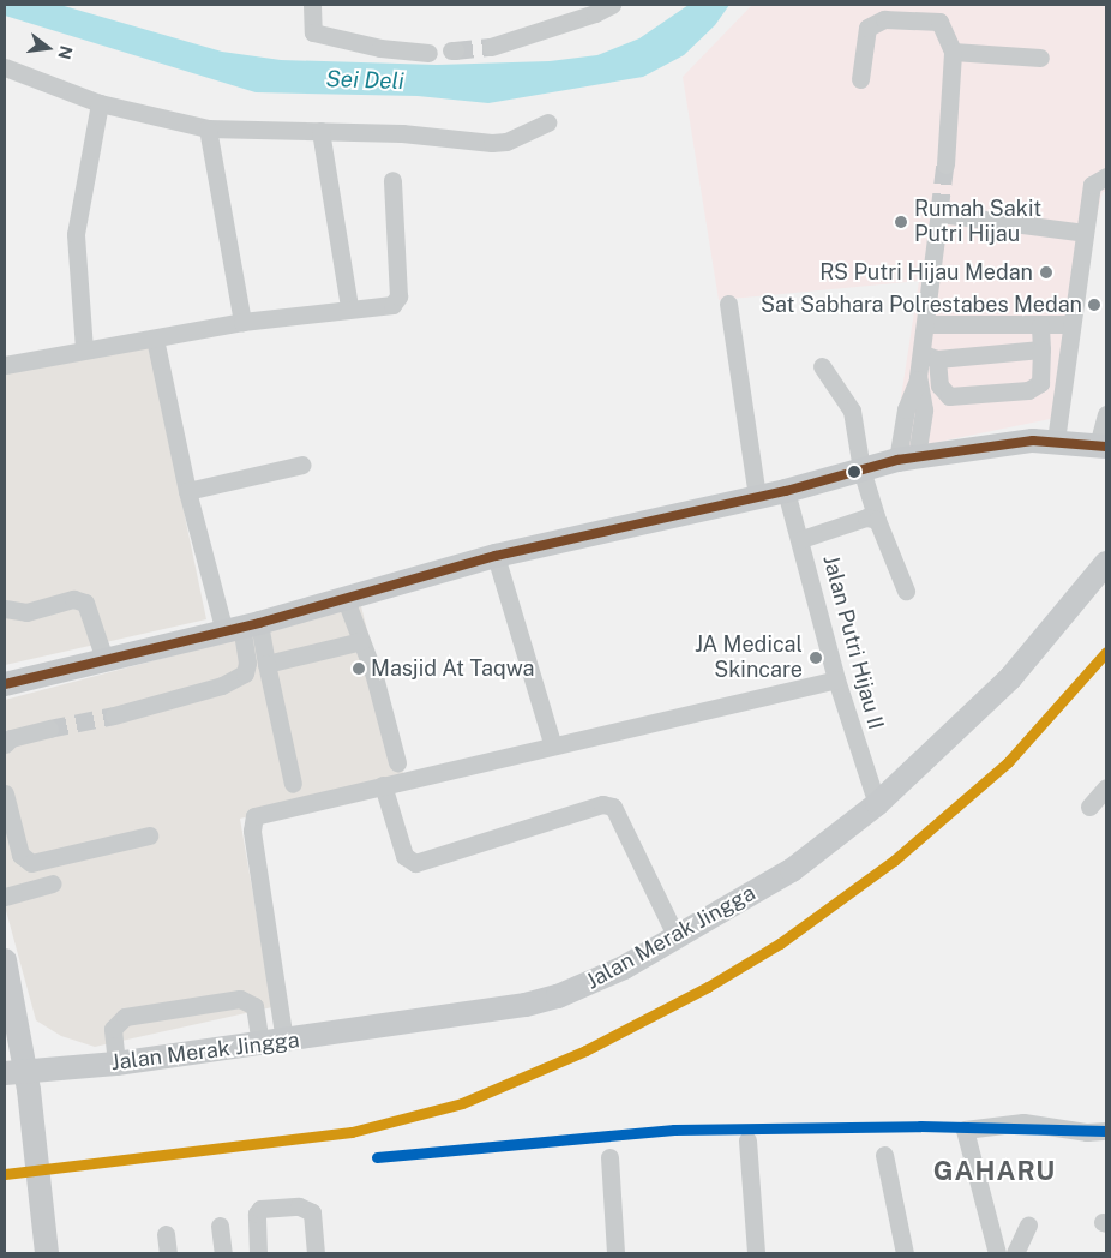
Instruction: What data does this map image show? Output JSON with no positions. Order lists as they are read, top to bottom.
{
  "streets": {
    "main road": ["Jalan Merak Jingga"],
    "street": ["Jalan Putri Hijau II"]
  },
  "crossings": [
    ["Jalan Putri Hijau II", "Jalan Merak Jingga"]
  ],
  "districts": ["GAHARU"],
  "water": ["Sei Deli"],
  "places": [
    "Rumah Sakit Putri Hijau",
    "RS Putri Hijau Medan",
    "Sat Sabhara Polrestabes Medan",
    "JA Medical Skincare",
    "Masjid At Taqwa"
  ],
  "north": "right"
}
